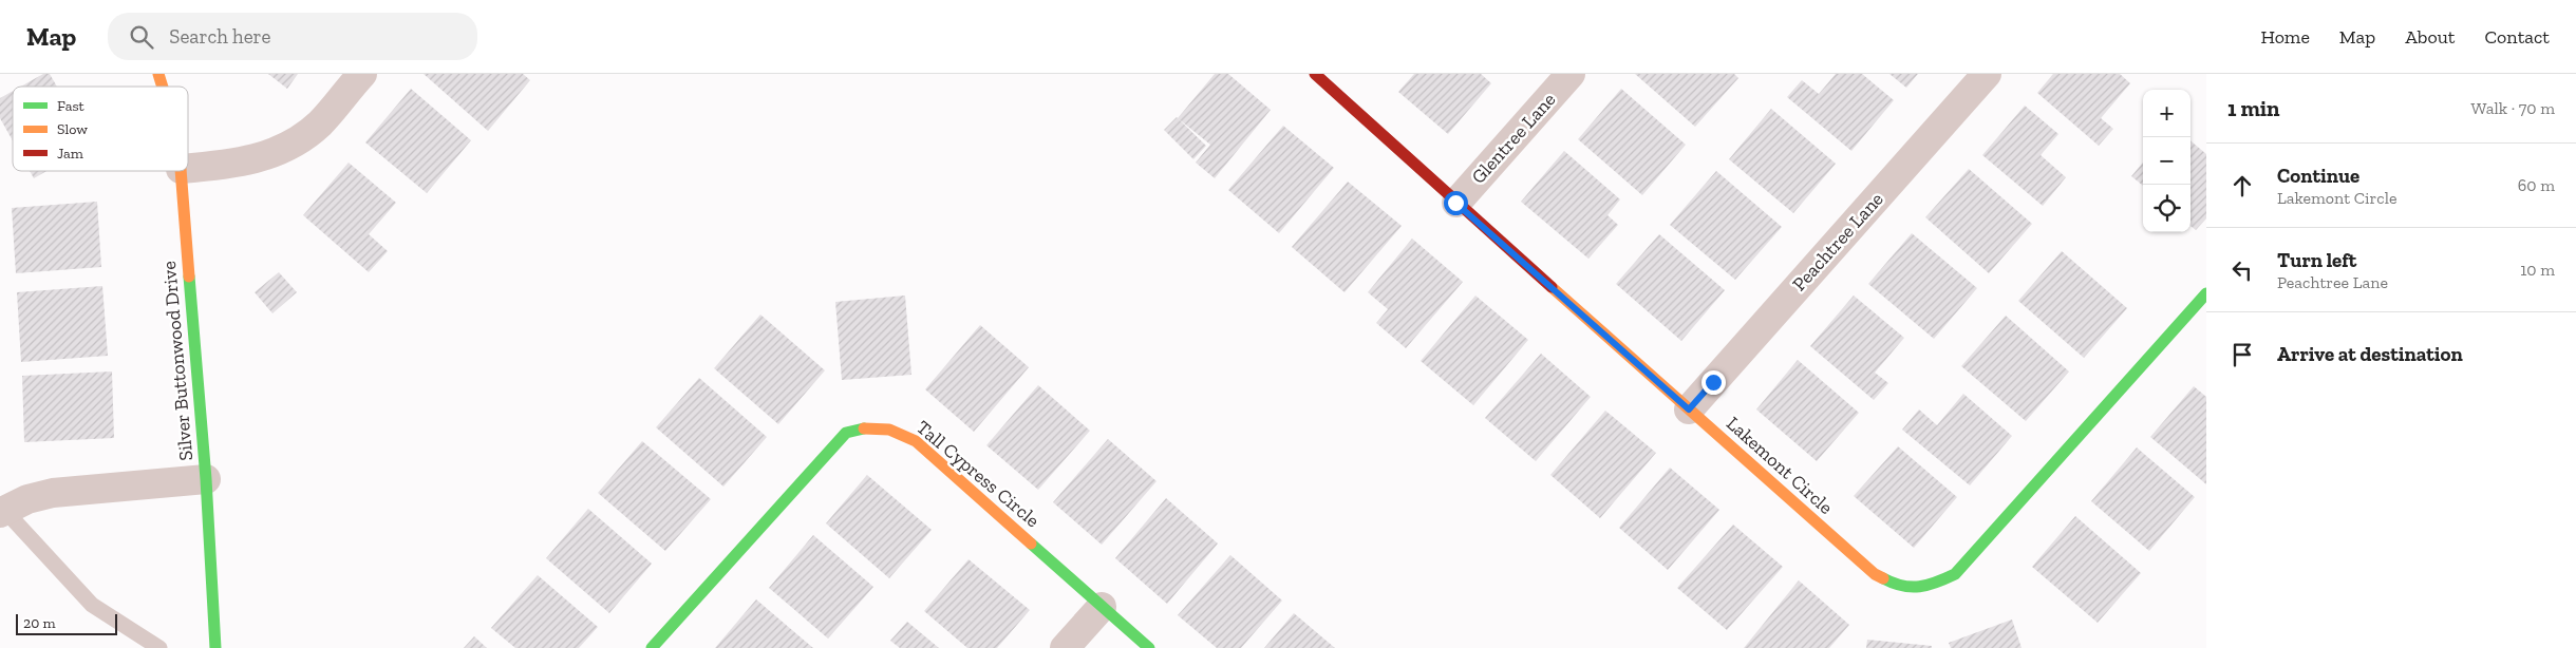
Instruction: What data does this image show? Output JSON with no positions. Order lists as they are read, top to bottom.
{
  "streets": {
    "street": [
      "Glentree Lane",
      "Peachtree Lane",
      "Silver Buttonwood Drive",
      "Lakemont Circle",
      "Tall Cypress Circle"
    ]
  },
  "crossings": [
    ["Glentree Lane", "Lakemont Circle"],
    ["Peachtree Lane", "Lakemont Circle"]
  ],
  "legend": ["Fast", "Slow", "Jam"],
  "scale_bar": "20 m",
  "page": {
    "header": "Map",
    "search": "Search here",
    "nav": [
      "Home",
      "Map",
      "About",
      "Contact"
    ],
    "heading": ["1 min", "Walk · 70 m"],
    "map_buttons": ["+", "−"],
    "list": [
      ["Continue", "Lakemont Circle", "60 m"],
      ["Turn left", "Peachtree Lane", "10 m"],
      "Arrive at destination"
    ],
    "scale": "20 m"
  }
}
